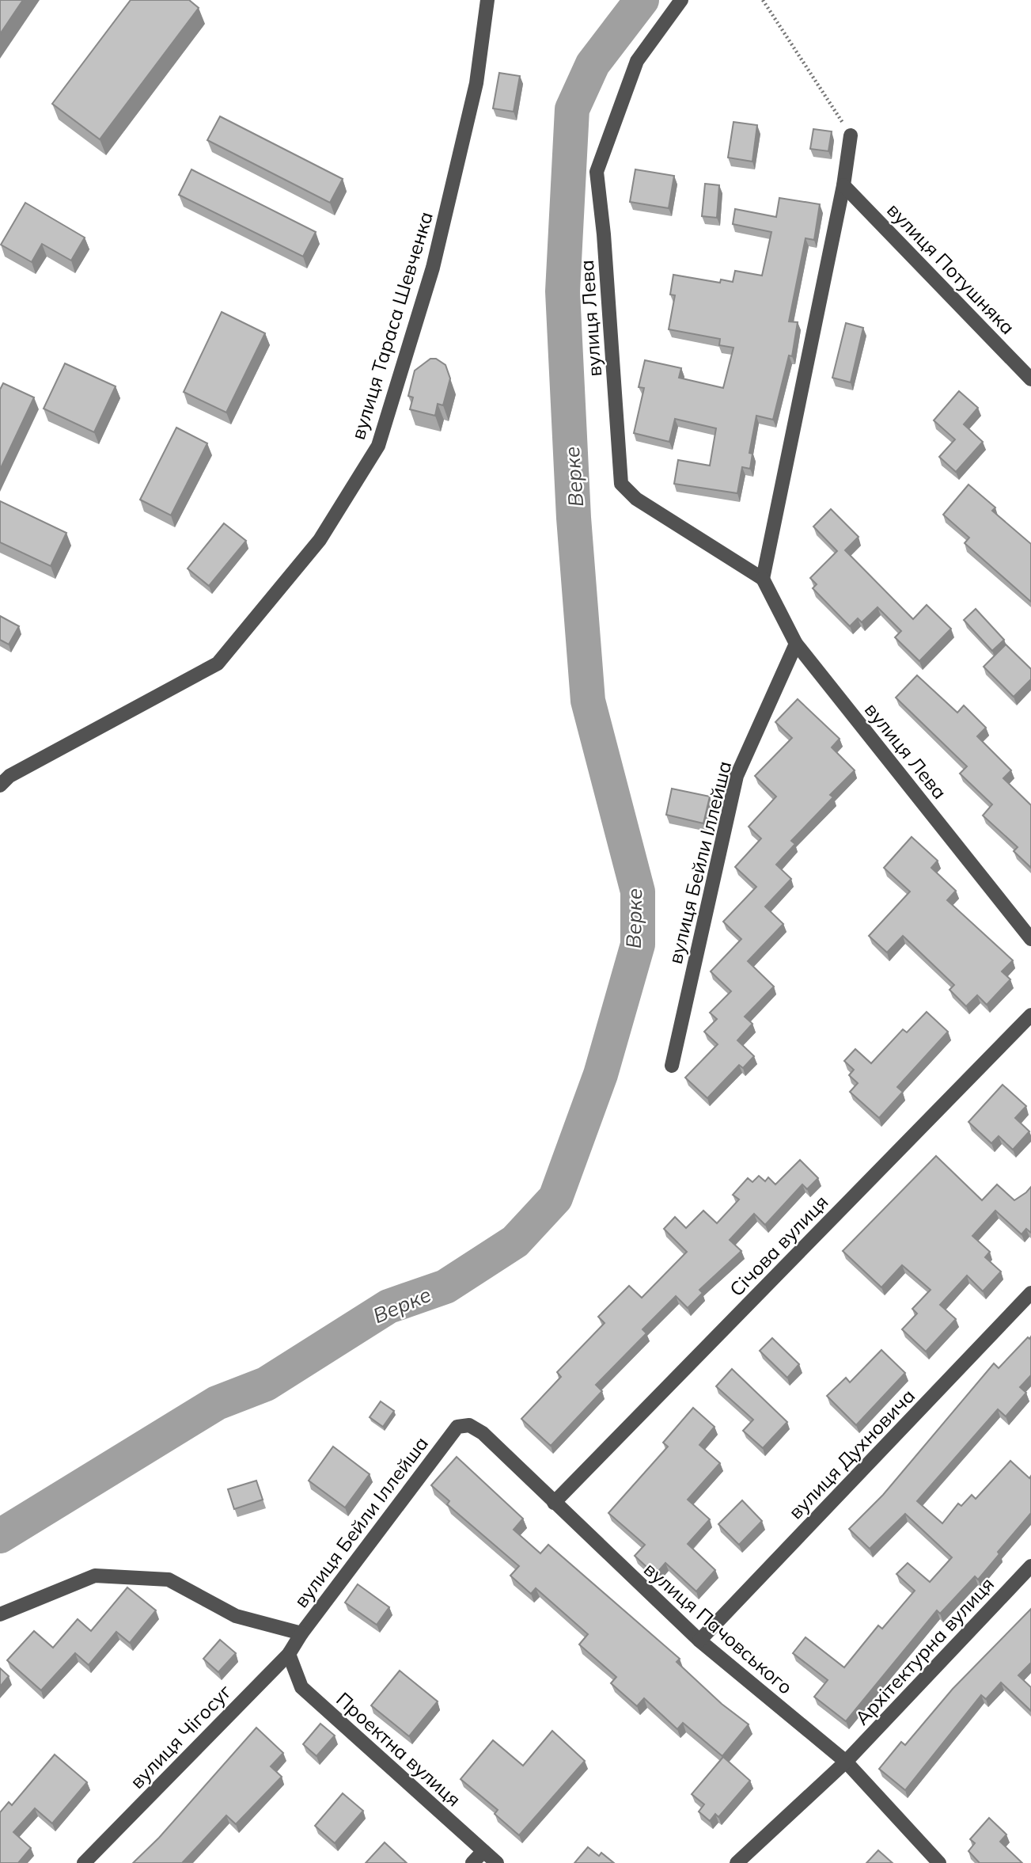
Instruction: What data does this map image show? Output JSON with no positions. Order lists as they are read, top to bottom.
{
  "streets": {
    "street": [
      "вулиця Потушняка",
      "вулиця Лева",
      "вулиця Тараса Шевченка",
      "вулиця Бейли Іллейша",
      "Січова вулиця",
      "вулиця Духновича",
      "вулиця Пачовського",
      "Архітектурна вулиця",
      "вулиця Чігосуг",
      "Проектна вулиця"
    ]
  },
  "crossings": [
    ["вулиця Лева", "вулиця Бейли Іллейша"],
    ["вулиця Бейли Іллейша", "вулиця Пачовського"],
    ["вулиця Бейли Іллейша", "вулиця Чігосуг"],
    ["Січова вулиця", "вулиця Пачовського"],
    ["вулиця Духновича", "вулиця Пачовського"],
    ["вулиця Пачовського", "Архітектурна вулиця"],
    ["вулиця Чігосуг", "Проектна вулиця"]
  ],
  "water": ["Верке"]
}
